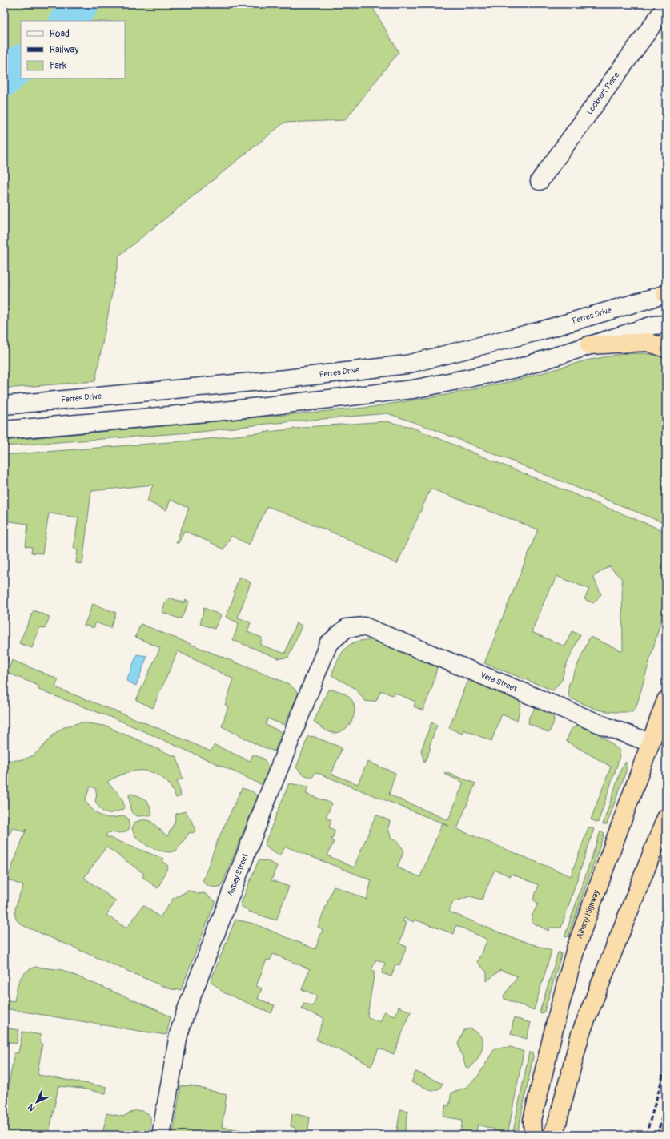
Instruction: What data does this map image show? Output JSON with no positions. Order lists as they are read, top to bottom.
{
  "streets": {
    "highway": ["Albany Highway"],
    "street": [
      "Lockhart Place",
      "Ferres Drive",
      "Vera Street",
      "Astley Street"
    ]
  },
  "crossings": [
    ["Vera Street", "Astley Street"],
    ["Vera Street", "Albany Highway"]
  ],
  "legend": ["Road", "Railway", "Park"],
  "north": "bottom left"
}
